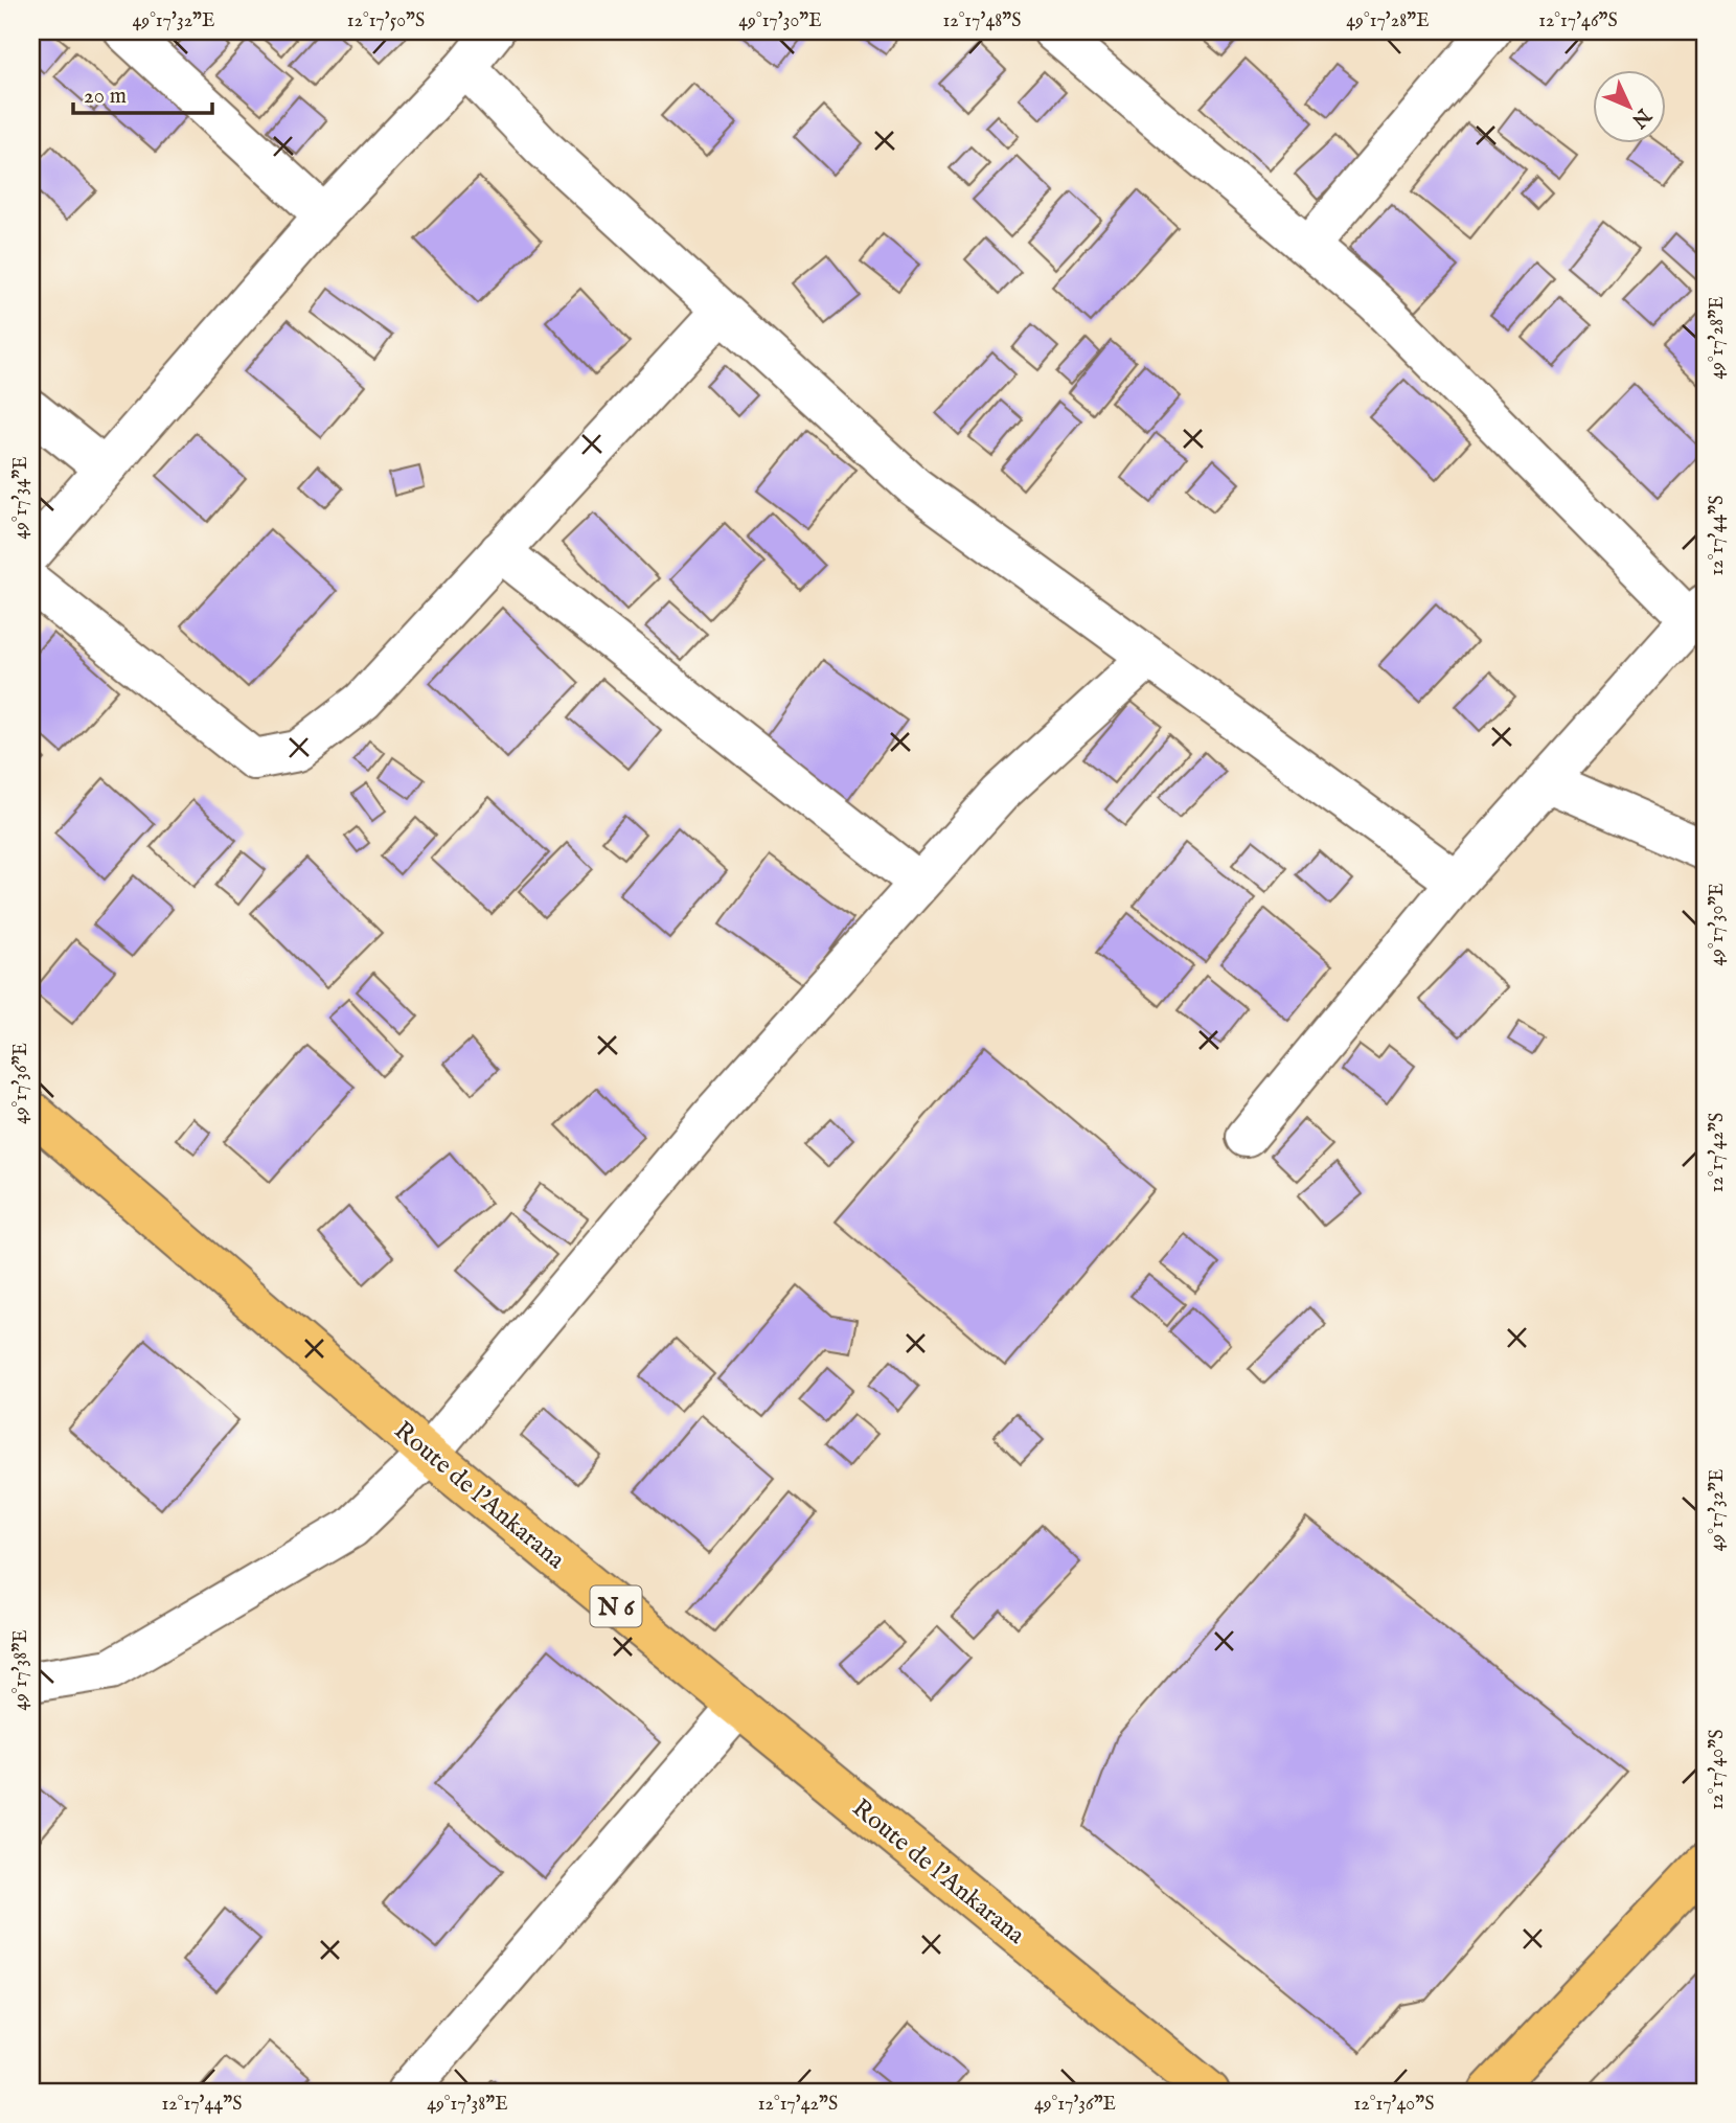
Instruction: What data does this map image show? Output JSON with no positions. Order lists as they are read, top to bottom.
{
  "streets": {
    "main road": ["Route de l'Ankarana", "N 6"]
  },
  "scale_bar": "20 m",
  "north": "bottom right",
  "coordinates": [
    "49°17'32\"E",
    "12°17'50\"S",
    "49°17'30\"E",
    "12°17'48\"S",
    "49°17'28\"E",
    "12°17'46\"S",
    "49°17'34\"E",
    "12°17'44\"S",
    "49°17'36\"E",
    "12°17'42\"S",
    "49°17'38\"E",
    "12°17'40\"S"
  ]
}
